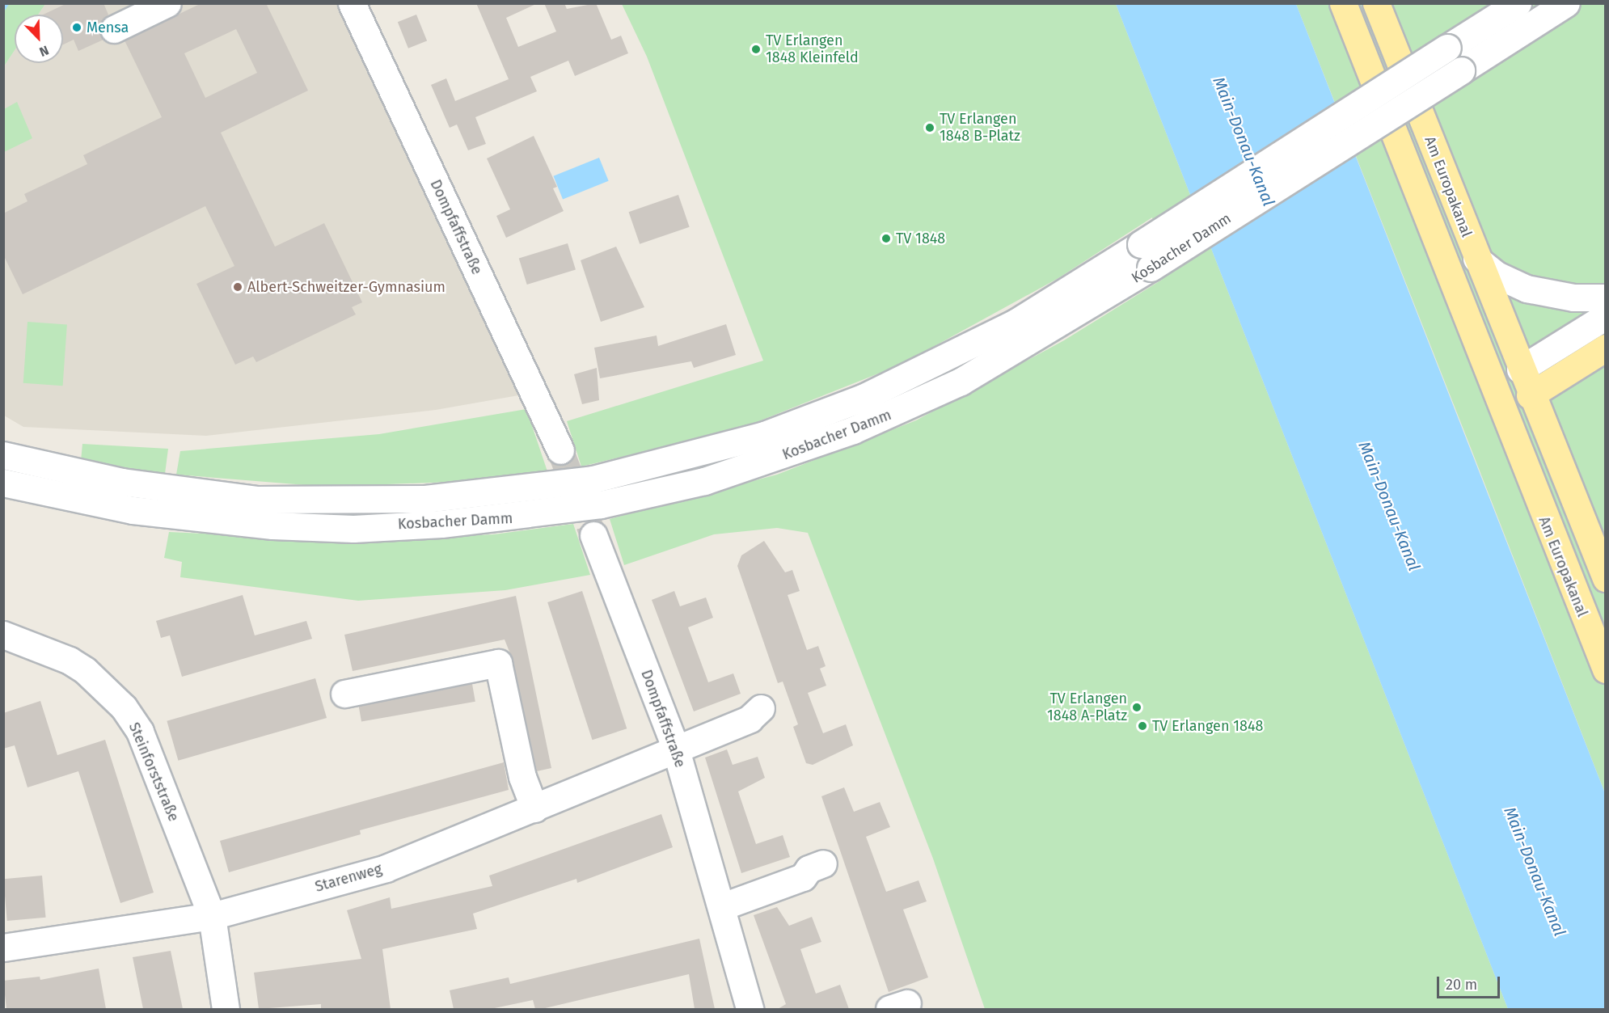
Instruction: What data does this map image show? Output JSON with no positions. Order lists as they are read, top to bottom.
{
  "streets": {
    "main road": ["Am Europakanal"],
    "street": [
      "Dompfaffstraße",
      "Kosbacher Damm",
      "Steinforststraße",
      "Starenweg"
    ]
  },
  "crossings": [
    ["Dompfaffstraße", "Starenweg"],
    ["Steinforststraße", "Starenweg"]
  ],
  "water": ["Main-Donau-Kanal"],
  "places": [
    "Mensa",
    "TV Erlangen 1848 Kleinfeld",
    "TV Erlangen 1848 B-Platz",
    "TV 1848",
    "Albert-Schweitzer-Gymnasium",
    "TV Erlangen 1848 A-Platz",
    "TV Erlangen 1848"
  ],
  "scale_bar": "20 m",
  "north": "bottom right"
}
